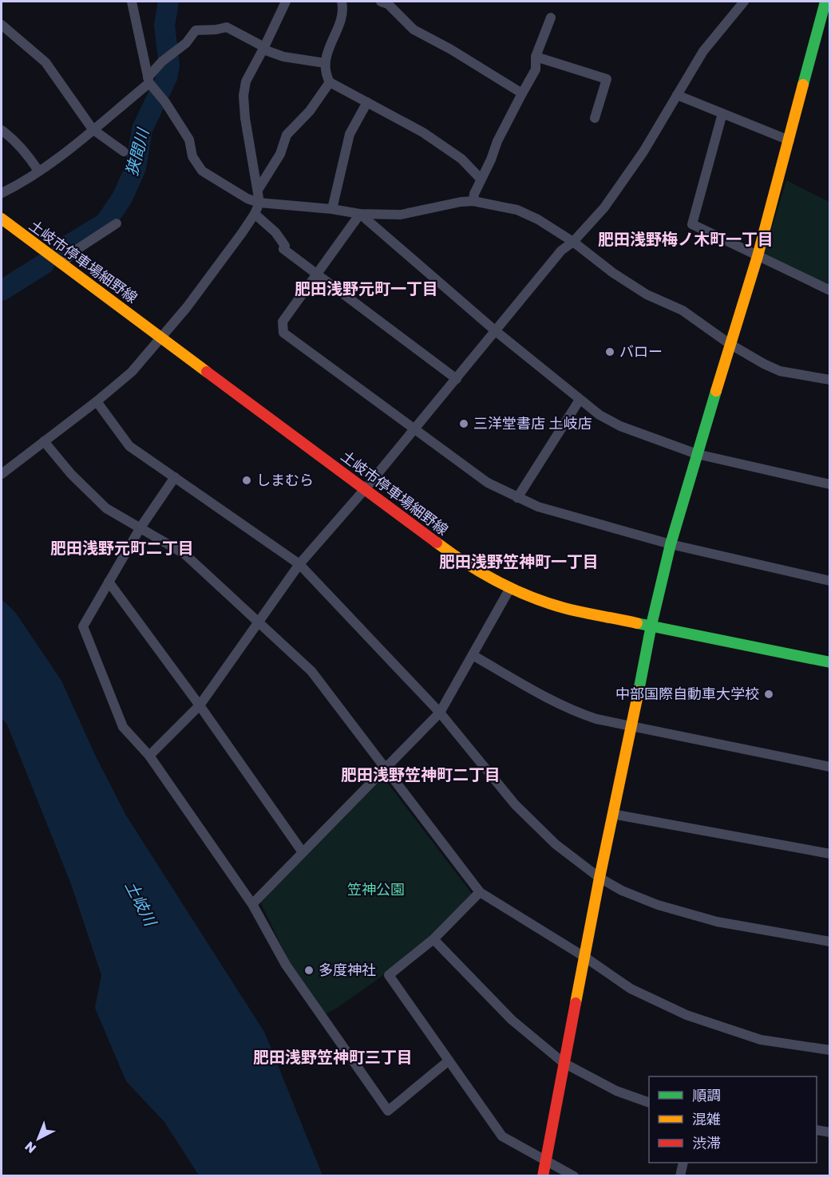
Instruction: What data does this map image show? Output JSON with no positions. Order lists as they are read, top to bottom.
{
  "streets": {
    "street": ["土岐市停車場細野線"]
  },
  "districts": [
    "肥田浅野梅ノ木町一丁目",
    "肥田浅野元町一丁目",
    "肥田浅野元町二丁目",
    "肥田浅野笠神町一丁目",
    "肥田浅野笠神町二丁目",
    "肥田浅野笠神町三丁目"
  ],
  "water": ["狭間川", "土岐川"],
  "parks": ["笠神公園"],
  "places": [
    "バロー",
    "三洋堂書店 土岐店",
    "しまむら",
    "中部国際自動車大学校",
    "多度神社"
  ],
  "legend": ["順調", "混雑", "渋滞"],
  "north": "bottom left"
}
